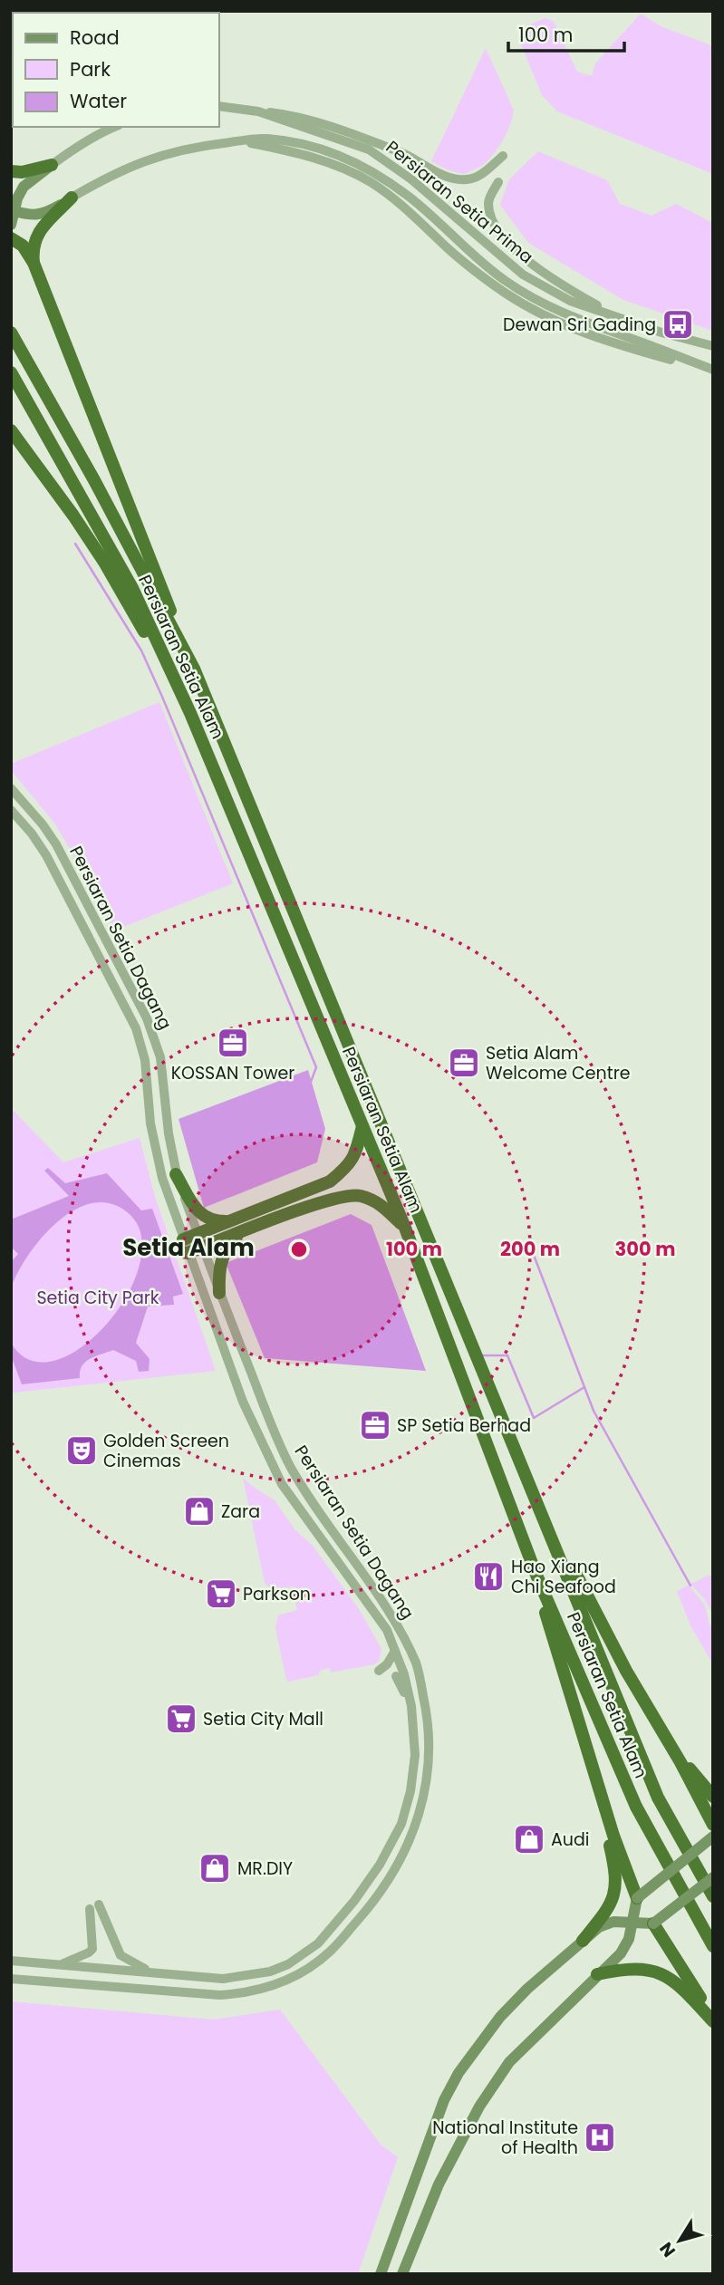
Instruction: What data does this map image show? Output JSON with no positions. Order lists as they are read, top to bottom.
{
  "streets": {
    "highway": ["Persiaran Setia Alam"],
    "street": ["Persiaran Setia Prima", "Persiaran Setia Dagang"]
  },
  "districts": ["Setia Alam"],
  "parks": ["Setia City Park"],
  "places": {
    "bus stop": ["Dewan Sri Gading"],
    "office": ["KOSSAN Tower", "Setia Alam Welcome Centre", "SP Setia Berhad"],
    "theatre": ["Golden Screen Cinemas"],
    "shop": ["Zara", "Audi", "MR.DIY"],
    "restaurant": ["Hao Xiang Chi Seafood"],
    "supermarket": ["Parkson", "Setia City Mall"],
    "hospital": ["National Institute of Health"]
  },
  "legend": ["Road", "Park", "Water"],
  "scale_bar": "100 m",
  "north": "bottom left",
  "rings": ["100 m", "200 m", "300 m"]
}
